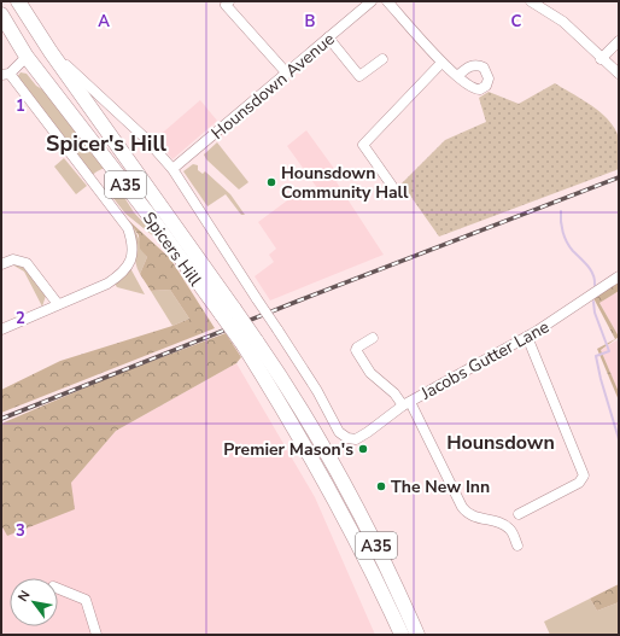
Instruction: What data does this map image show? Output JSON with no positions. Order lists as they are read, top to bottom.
{
  "streets": {
    "main road": ["A35", "Spicers Hill"],
    "street": ["Hounsdown Avenue", "Jacobs Gutter Lane"]
  },
  "crossings": [
    ["Hounsdown Avenue", "Spicers Hill"],
    ["Spicers Hill", "Jacobs Gutter Lane"]
  ],
  "districts": ["Spicer's Hill", "Hounsdown"],
  "places": ["Hounsdown Community Hall", "Premier Mason's", "The New Inn"],
  "north": "top left",
  "grid": {
    "columns": ["A", "B", "C"],
    "rows": ["1", "2", "3"]
  }
}
